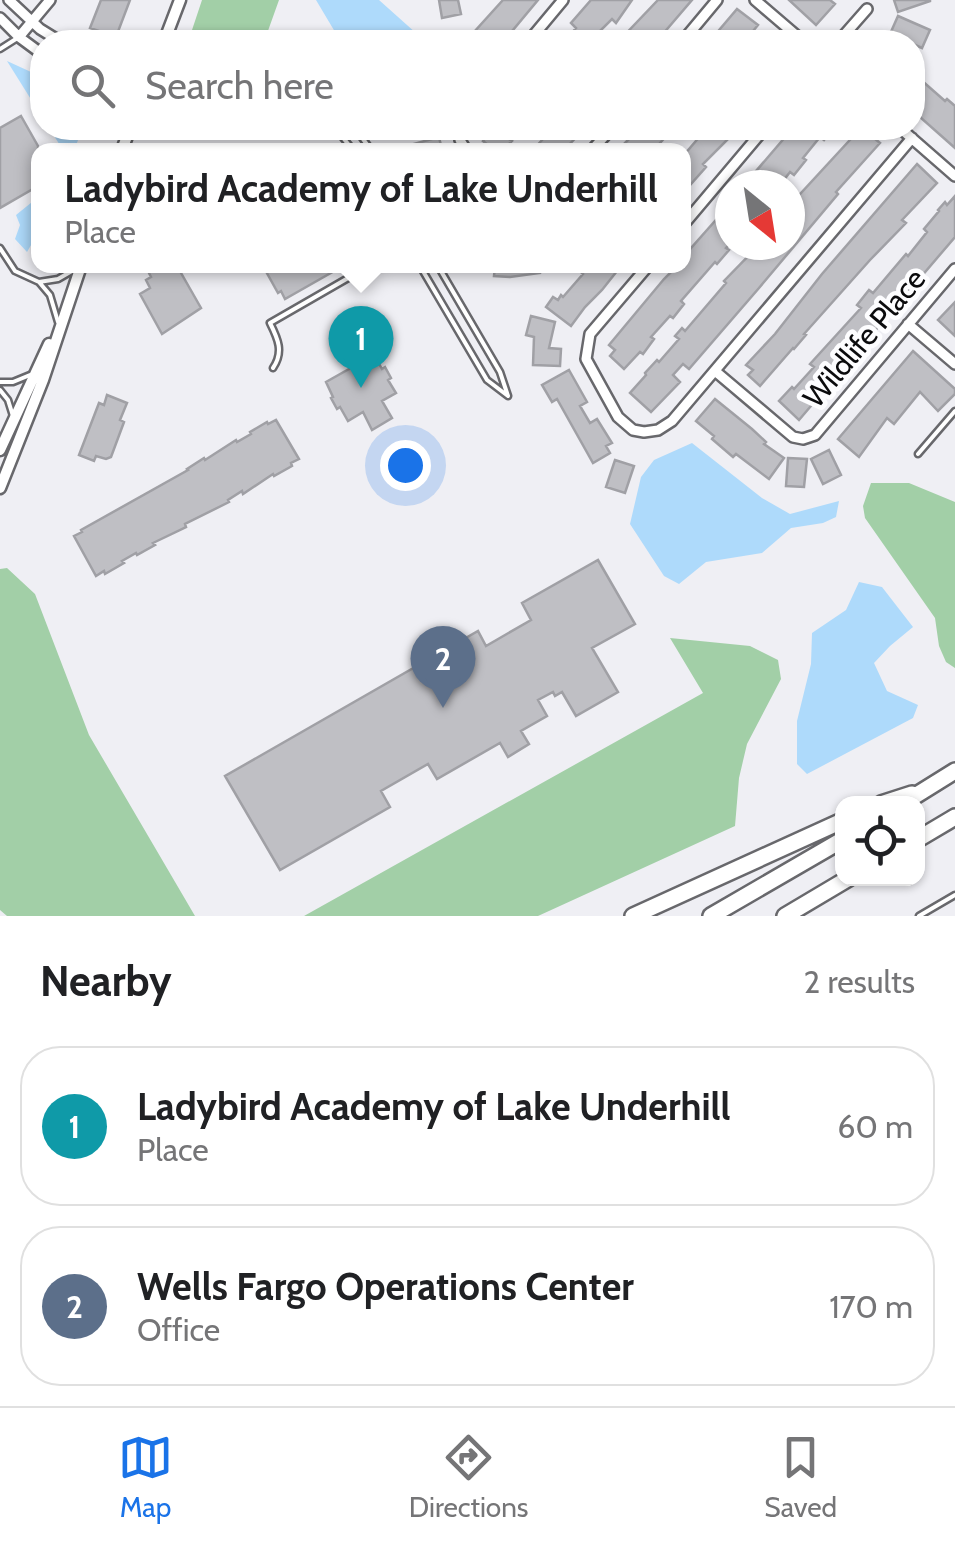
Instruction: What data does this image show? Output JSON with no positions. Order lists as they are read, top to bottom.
{
  "streets": {
    "street": ["Wildlife Place"]
  },
  "north": "bottom right",
  "page": {
    "search": "Search here",
    "popup": ["Ladybird Academy of Lake Underhill", "Place"],
    "pins": ["1", "2"],
    "heading": ["Nearby", "2 results"],
    "list": [
      {
        "mark": "1",
        "name": "Ladybird Academy of Lake Underhill",
        "note": "Place",
        "value": "60 m"
      },
      {
        "mark": "2",
        "name": "Wells Fargo Operations Center",
        "note": "Office",
        "value": "170 m"
      }
    ],
    "nav": ["Map", "Directions", "Saved"]
  }
}
